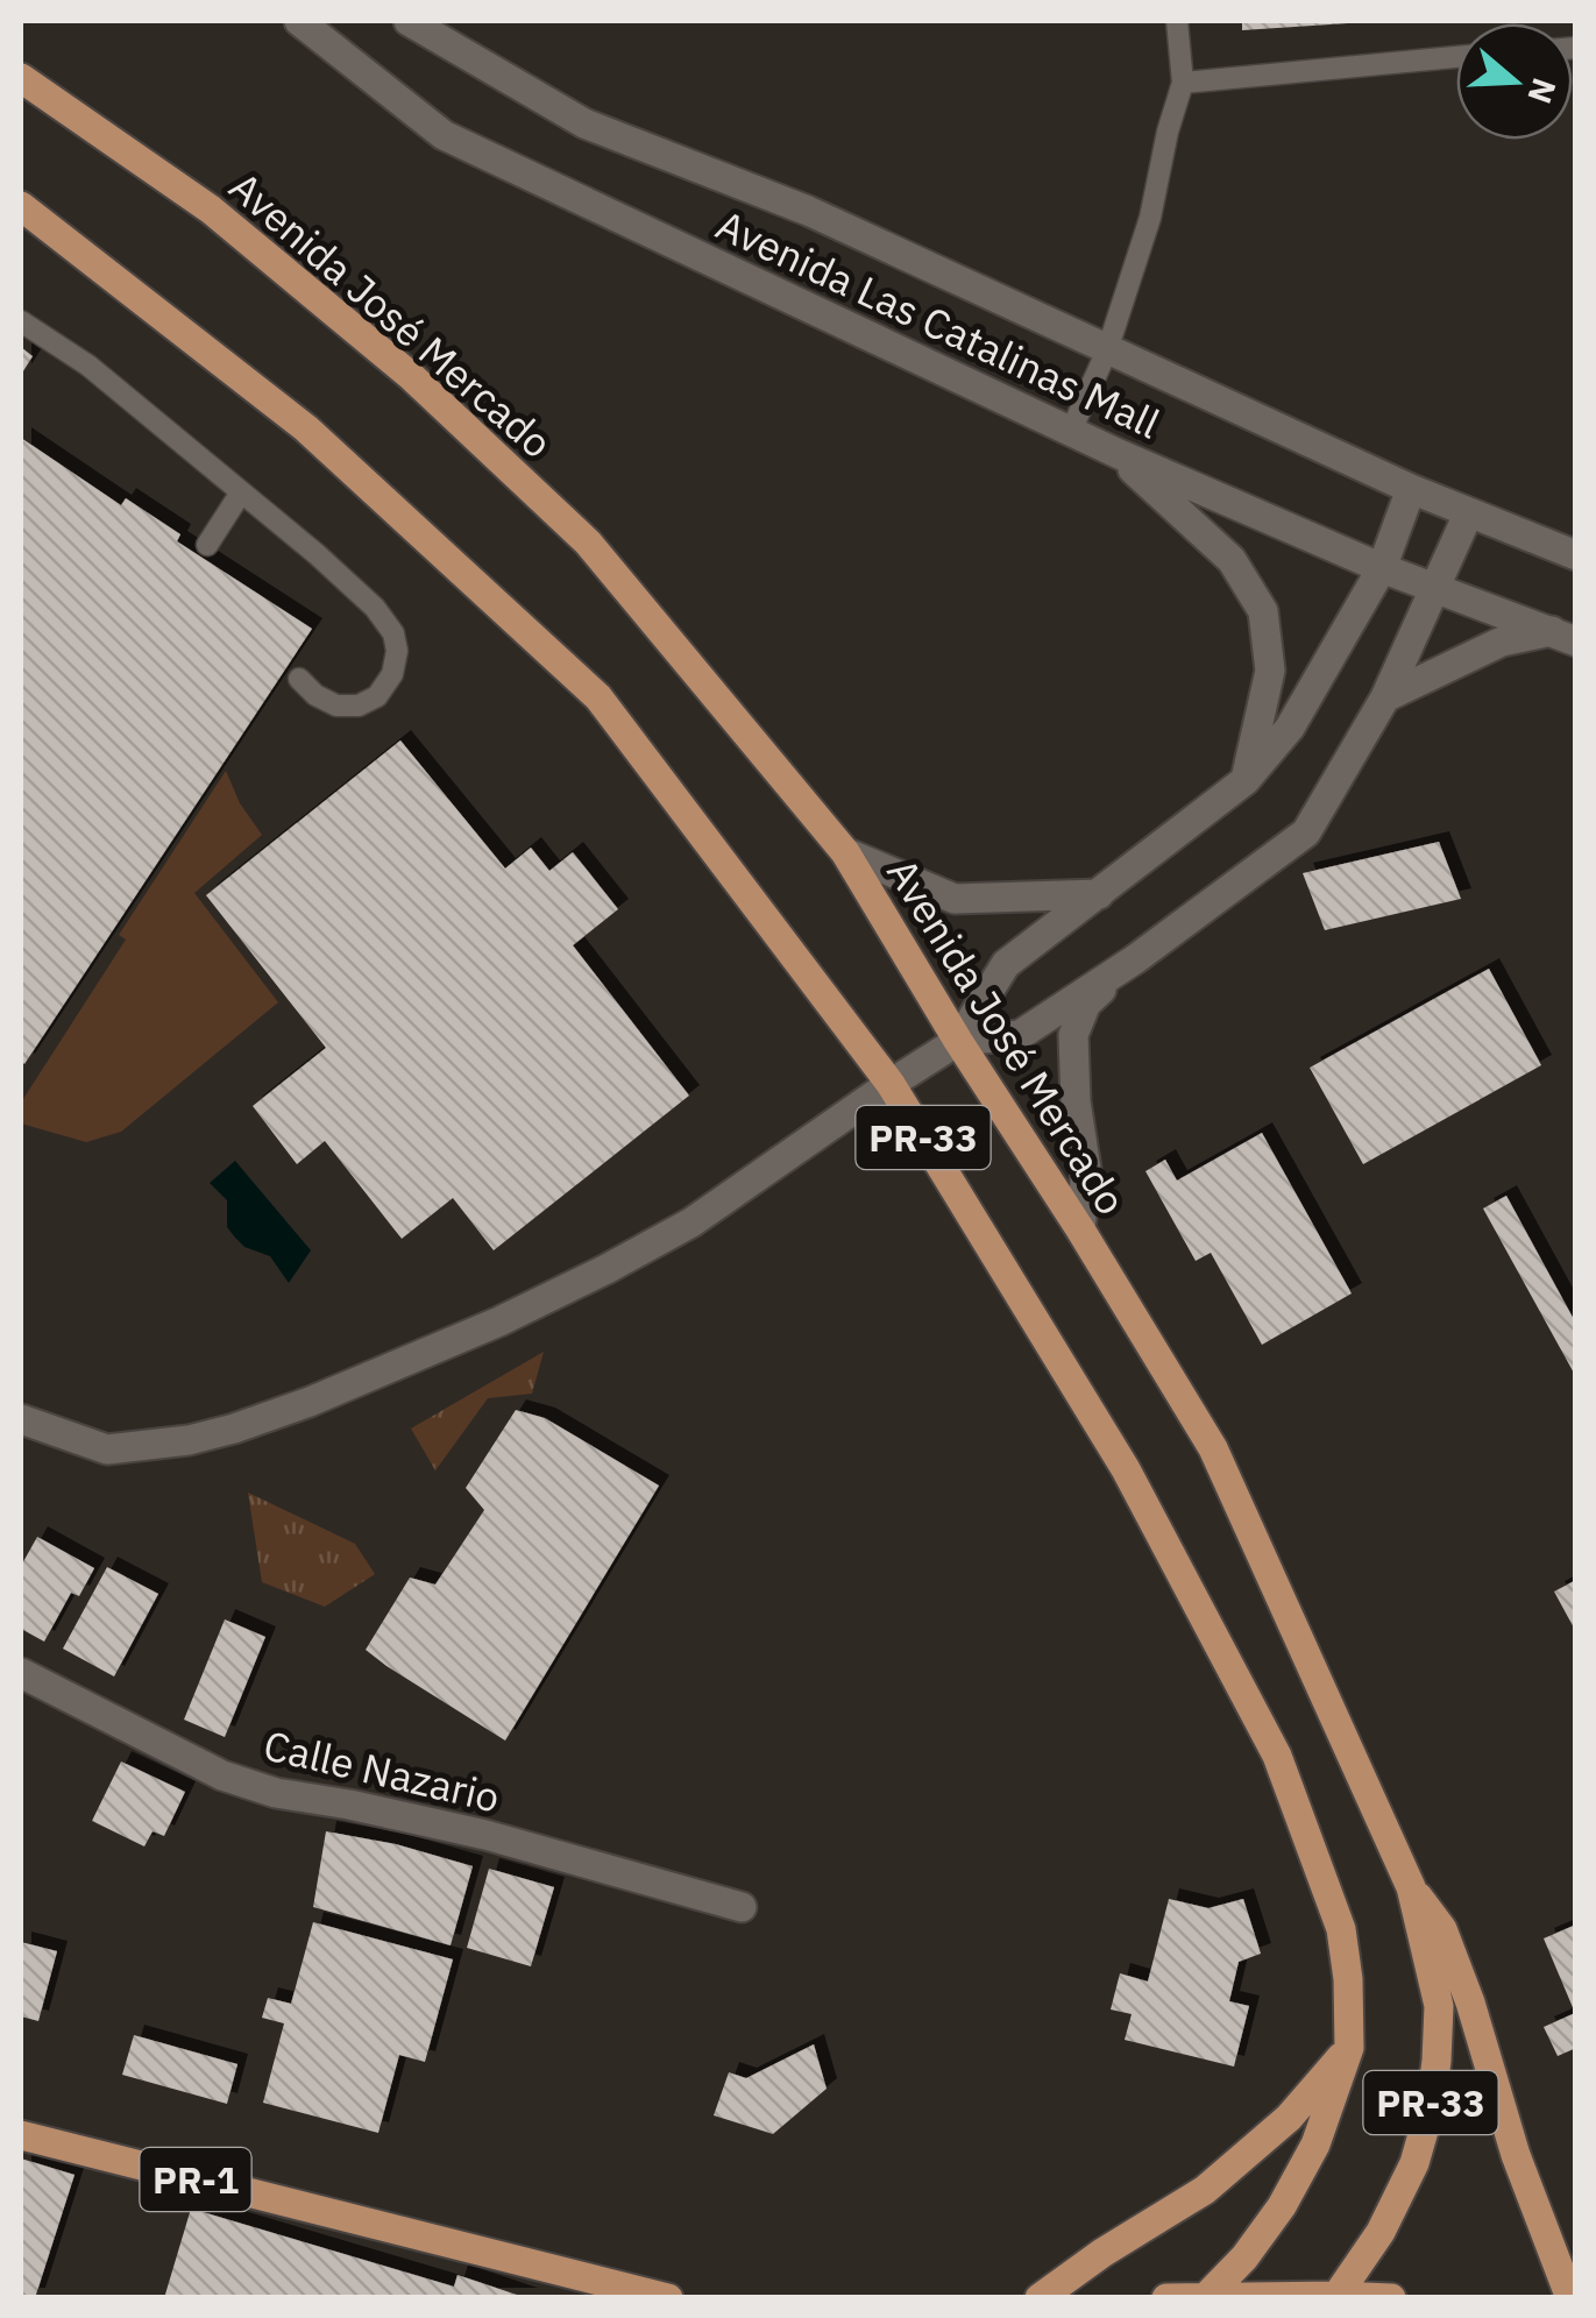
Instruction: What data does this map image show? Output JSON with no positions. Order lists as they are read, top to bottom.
{
  "streets": {
    "main road": ["Avenida José Mercado", "PR-33", "PR-1"],
    "street": ["Avenida Las Catalinas Mall", "Calle Nazario"]
  },
  "north": "right"
}
